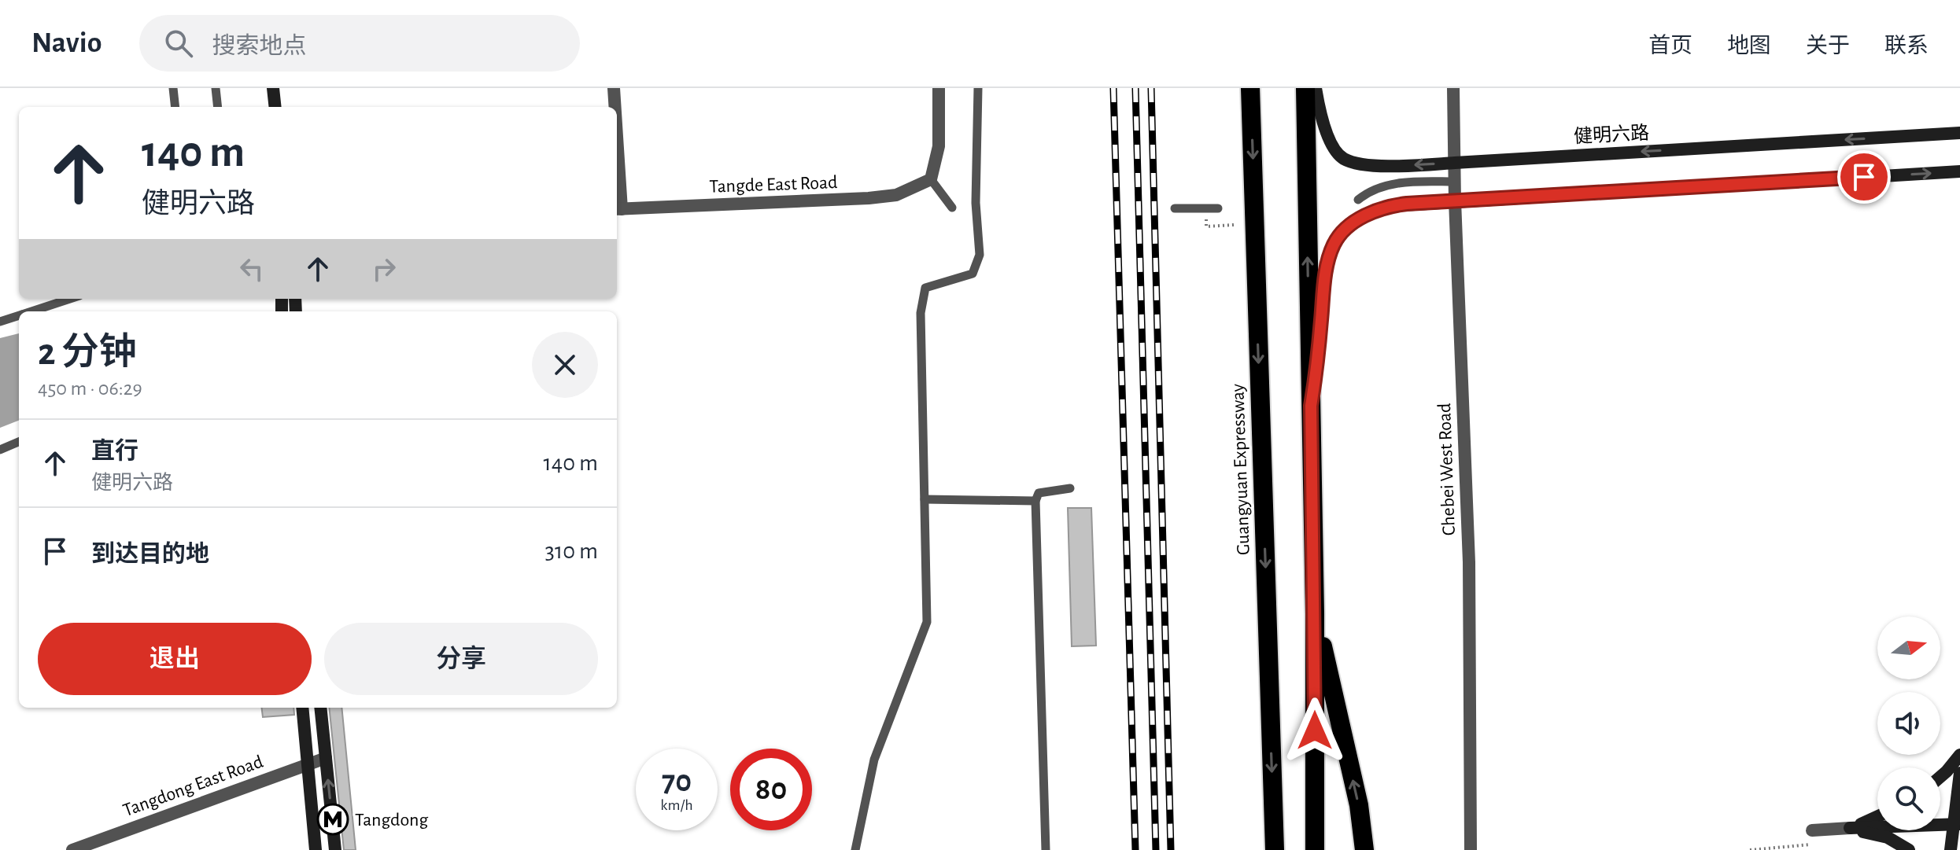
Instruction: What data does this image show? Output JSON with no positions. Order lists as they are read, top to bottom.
{
  "streets": {
    "highway": ["Guangyuan Expressway"],
    "main road": ["健明六路"],
    "street": ["Tangde East Road", "Chebei West Road", "Tangdong East Road"]
  },
  "crossings": [
    ["健明六路", "Chebei West Road"]
  ],
  "places": {
    "metro station": ["Tangdong"]
  },
  "north": "right",
  "page": {
    "header": "Navio",
    "search": "搜索地点",
    "nav": [
      "首页",
      "地图",
      "关于",
      "联系"
    ],
    "turn": ["140 m", "健明六路"],
    "heading": ["2 分钟", "450 m · 06:29"],
    "list": [
      {
        "name": "直行",
        "note": "健明六路",
        "value": "140 m"
      },
      {
        "name": "到达目的地",
        "value": "310 m"
      }
    ],
    "buttons": ["退出", "分享"],
    "speed": "70 km/h",
    "limit": "80"
  }
}
